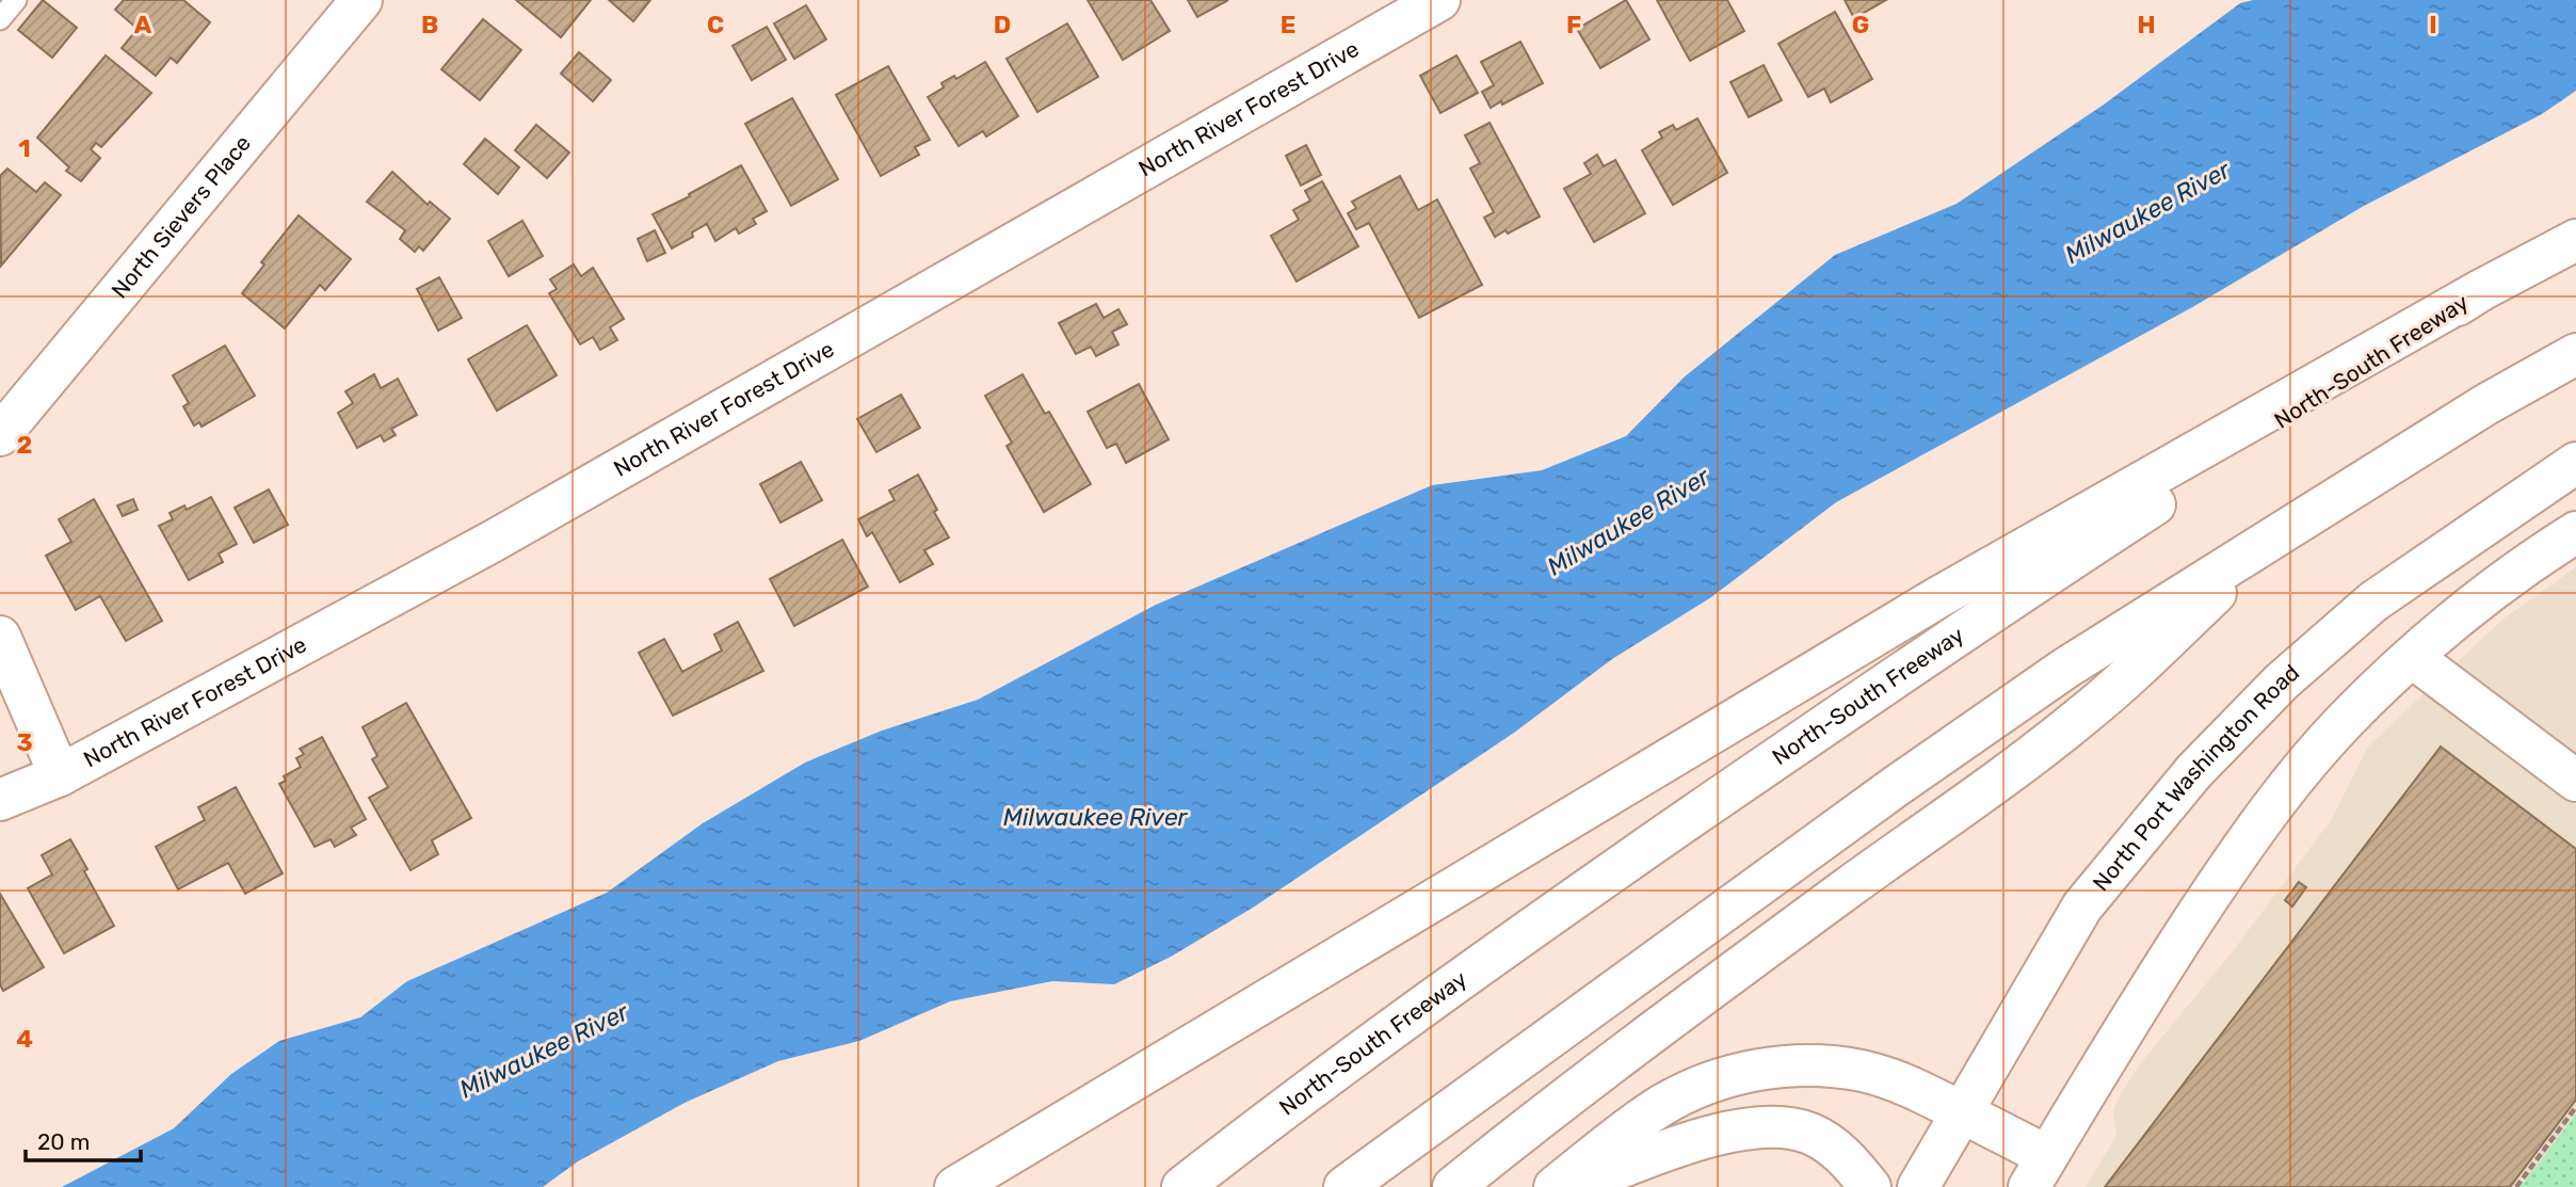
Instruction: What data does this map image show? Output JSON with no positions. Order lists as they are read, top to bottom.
{
  "streets": {
    "main road": [
      "North River Forest Drive",
      "North Sievers Place",
      "North-South Freeway",
      "North Port Washington Road"
    ]
  },
  "water": ["Milwaukee River"],
  "scale_bar": "20 m",
  "grid": {
    "columns": [
      "A",
      "B",
      "C",
      "D",
      "E",
      "F",
      "G",
      "H",
      "I"
    ],
    "rows": [
      "1",
      "2",
      "3",
      "4"
    ]
  }
}
